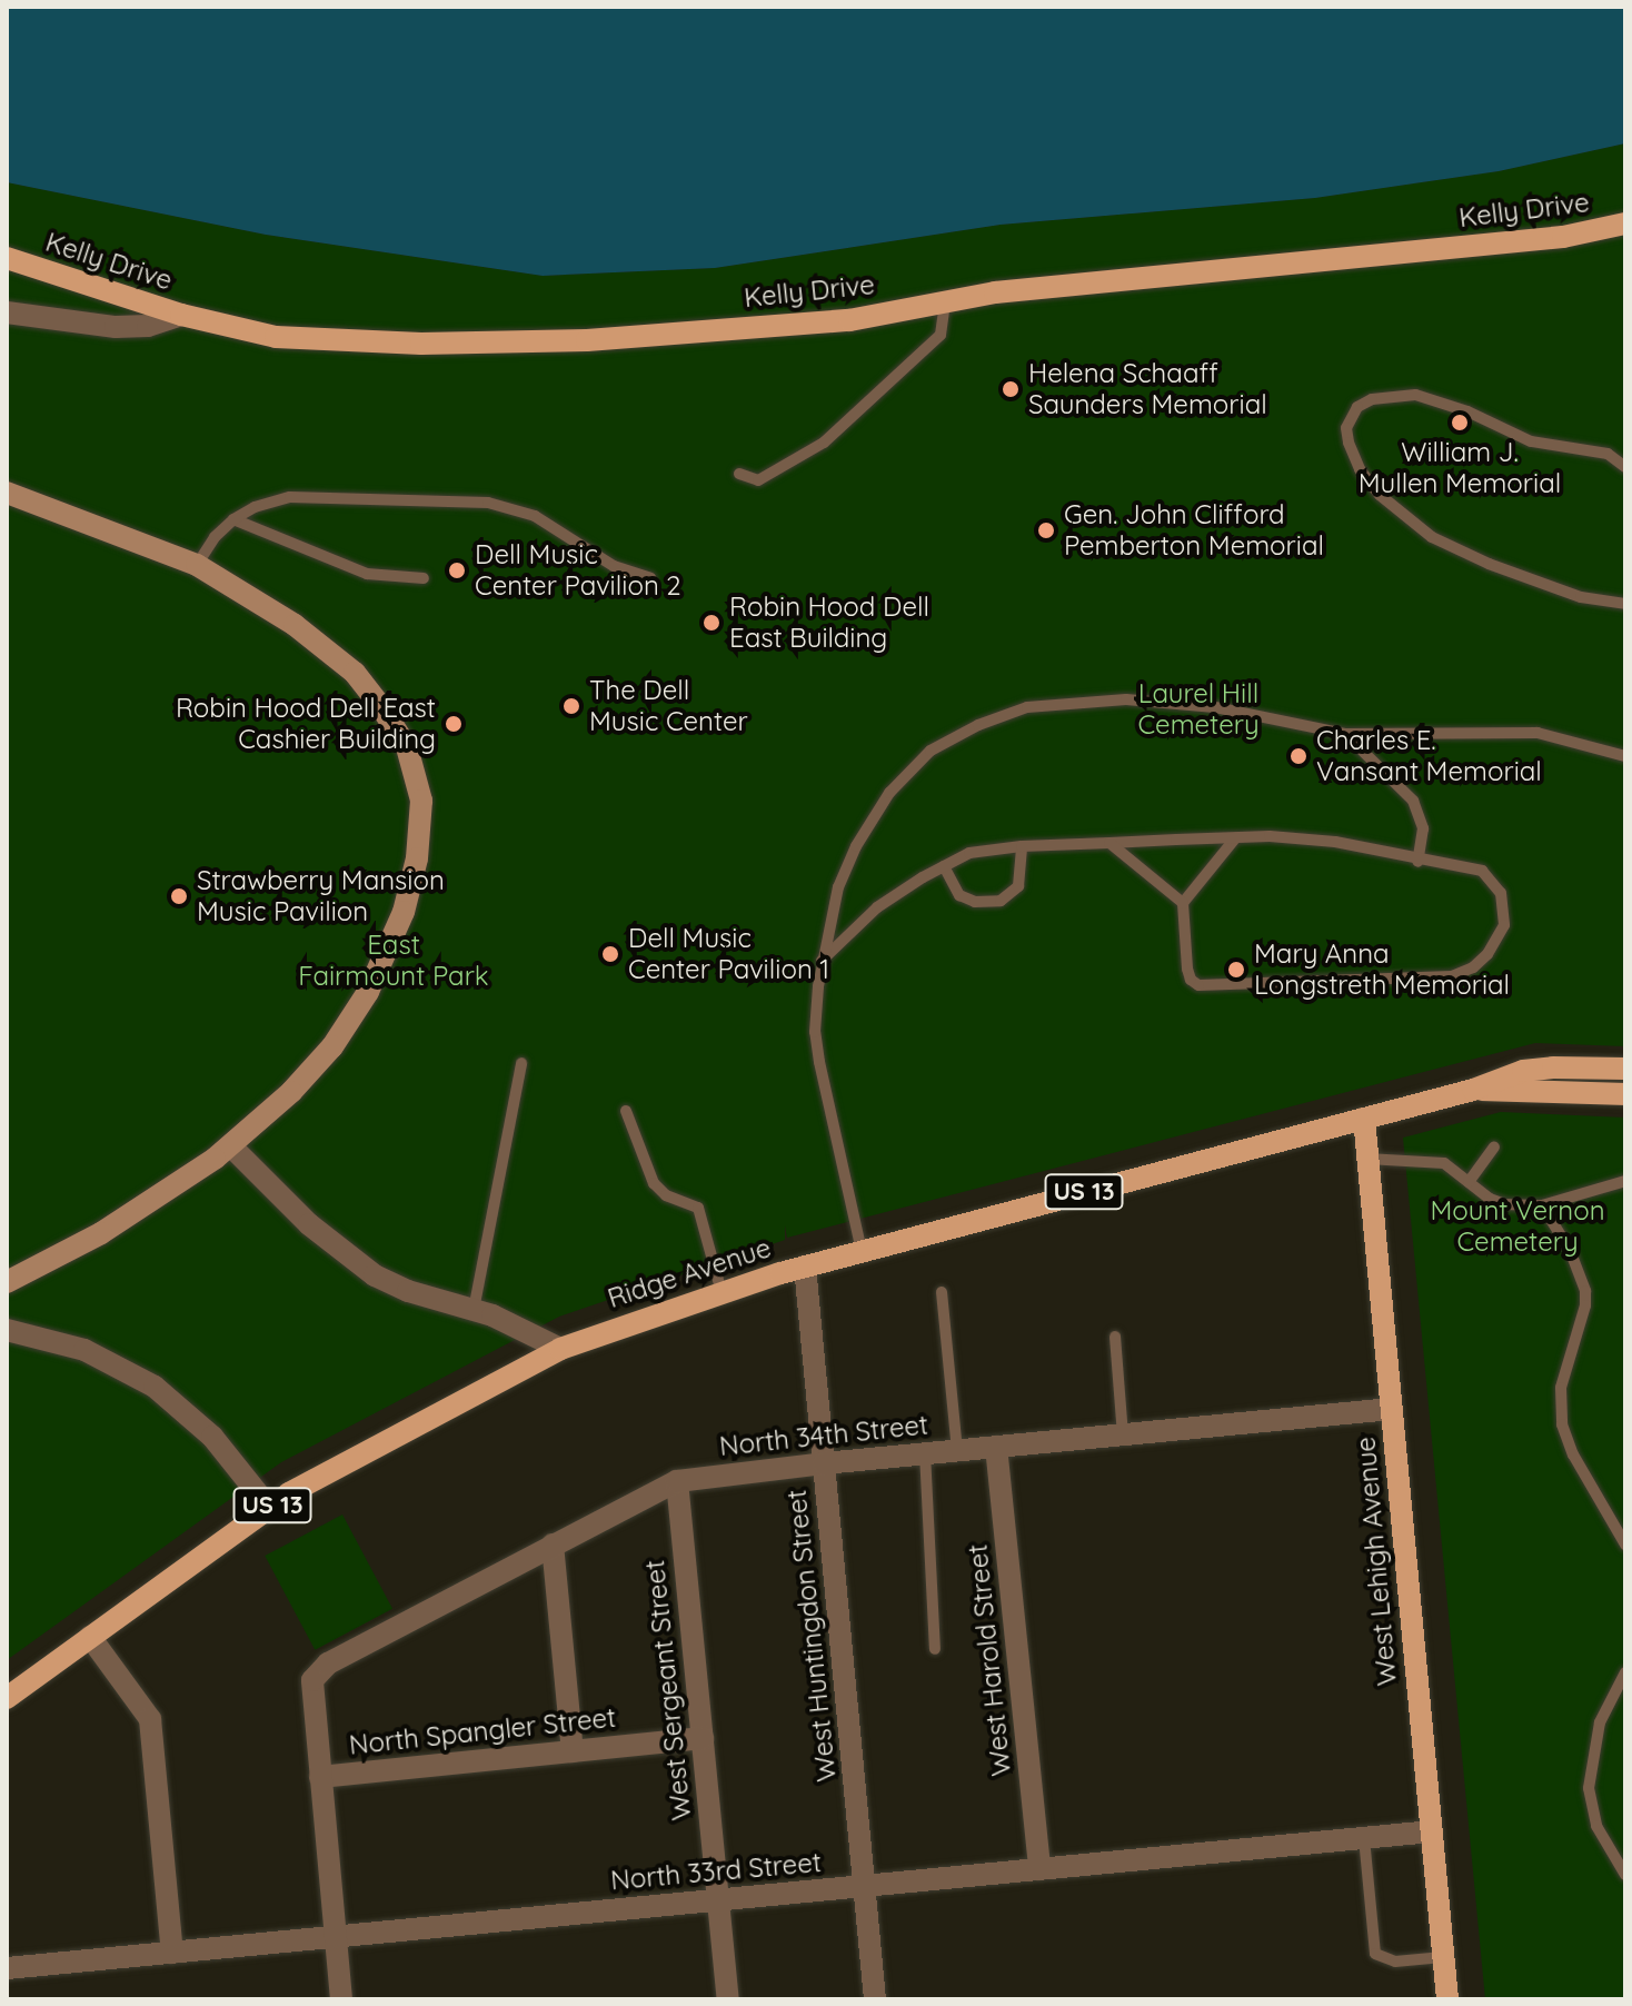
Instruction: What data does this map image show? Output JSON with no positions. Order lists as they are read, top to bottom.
{
  "streets": {
    "main road": [
      "Kelly Drive",
      "US 13",
      "Ridge Avenue",
      "West Lehigh Avenue"
    ],
    "street": [
      "North 34th Street",
      "West Huntingdon Street",
      "West Harold Street",
      "West Sergeant Street",
      "North Spangler Street",
      "North 33rd Street"
    ]
  },
  "crossings": [
    ["Ridge Avenue", "West Lehigh Avenue"],
    ["Ridge Avenue", "West Huntingdon Street"],
    ["North 34th Street", "West Lehigh Avenue"],
    ["North 34th Street", "West Huntingdon Street"],
    ["North 34th Street", "West Harold Street"],
    ["North 34th Street", "West Sergeant Street"],
    ["North 34th Street", "North Spangler Street"],
    ["West Lehigh Avenue", "North 33rd Street"],
    ["West Huntingdon Street", "North 33rd Street"],
    ["West Harold Street", "North 33rd Street"],
    ["West Sergeant Street", "North Spangler Street"],
    ["West Sergeant Street", "North 33rd Street"]
  ],
  "parks": ["Laurel Hill Cemetery", "East Fairmount Park", "Mount Vernon Cemetery"],
  "places": [
    "Helena Schaaff Saunders Memorial",
    "William J. Mullen Memorial",
    "Gen. John Clifford Pemberton Memorial",
    "Dell Music Center Pavilion 2",
    "Robin Hood Dell East Building",
    "The Dell Music Center",
    "Robin Hood Dell East Cashier Building",
    "Charles E. Vansant Memorial",
    "Strawberry Mansion Music Pavilion",
    "Dell Music Center Pavilion 1",
    "Mary Anna Longstreth Memorial"
  ]
}
